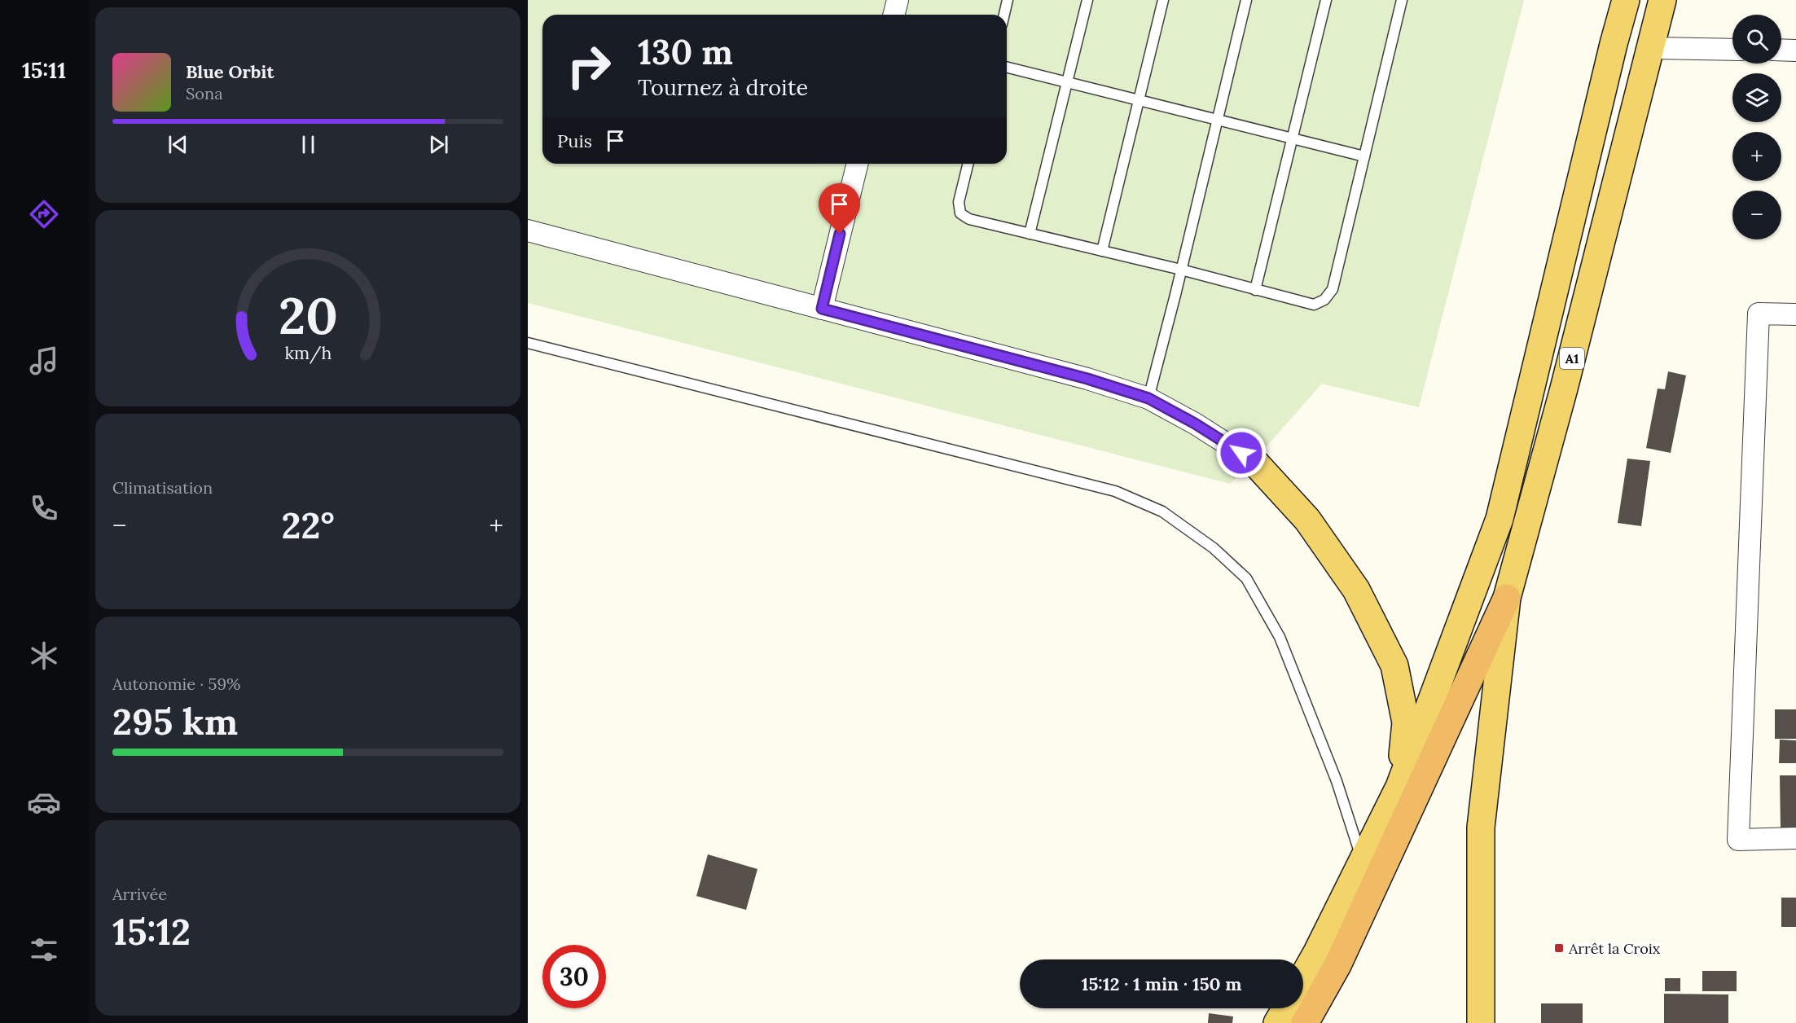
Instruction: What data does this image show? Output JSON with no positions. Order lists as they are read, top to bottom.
{
  "streets": {
    "main road": ["A1"]
  },
  "places": {
    "transit": ["Arrêt la Croix"]
  },
  "page": {
    "tabs": "15:11",
    "map_buttons": ["+", "−"],
    "turn": ["130 m", "Tournez à droite"],
    "song": ["Blue Orbit", "Sona"],
    "then": "Puis",
    "tile": [
      "Climatisation",
      ["Autonomie · 59%", "295 km"],
      ["Arrivée", "15:12"]
    ],
    "heat": ["−", "22°", "+"],
    "limit": "30",
    "trip": "15:12 · 1 min · 150 m",
    "gauge": ["20", "km/h"]
  }
}
